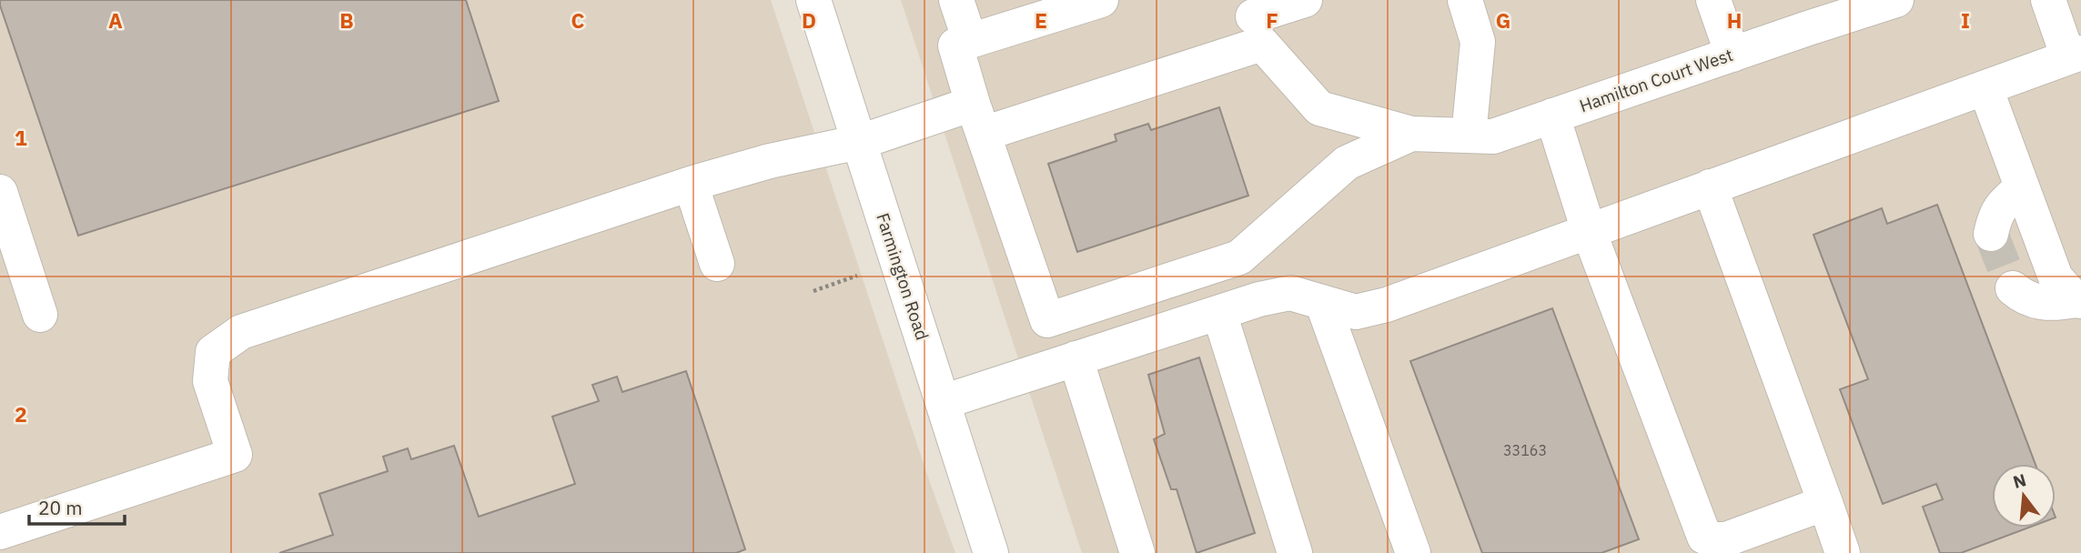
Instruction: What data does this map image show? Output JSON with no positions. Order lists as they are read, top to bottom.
{
  "streets": {
    "street": ["Hamilton Court West", "Farmington Road"]
  },
  "house_numbers": ["33163"],
  "scale_bar": "20 m",
  "north": "top",
  "grid": {
    "columns": [
      "A",
      "B",
      "C",
      "D",
      "E",
      "F",
      "G",
      "H",
      "I"
    ],
    "rows": ["1", "2"]
  }
}
